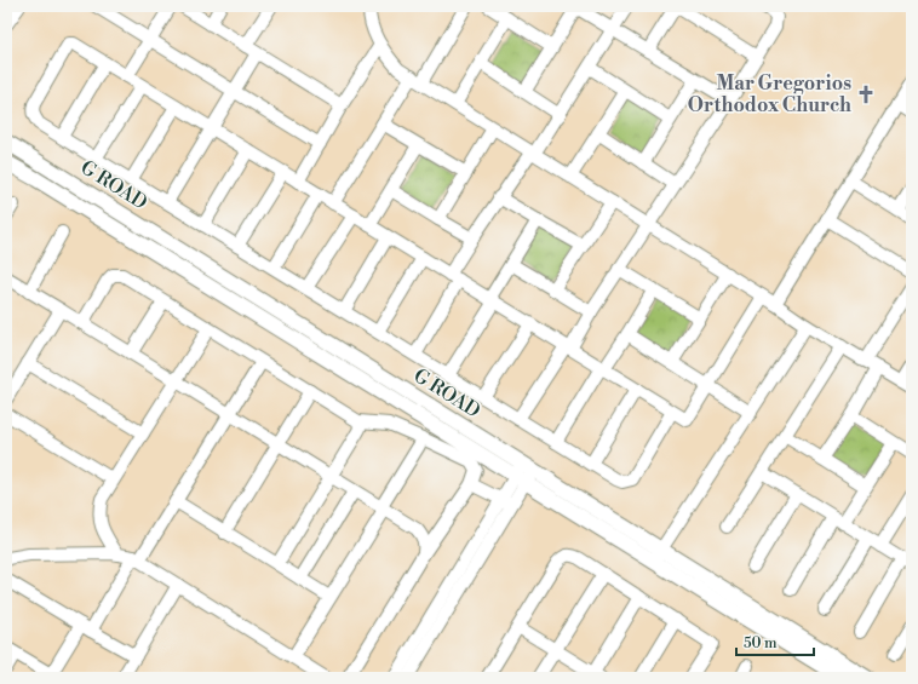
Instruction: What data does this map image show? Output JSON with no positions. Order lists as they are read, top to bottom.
{
  "streets": {
    "street": ["G ROAD"]
  },
  "places": {
    "church": ["Mar Gregorios Orthodox Church"]
  },
  "scale_bar": "50 m"
}
